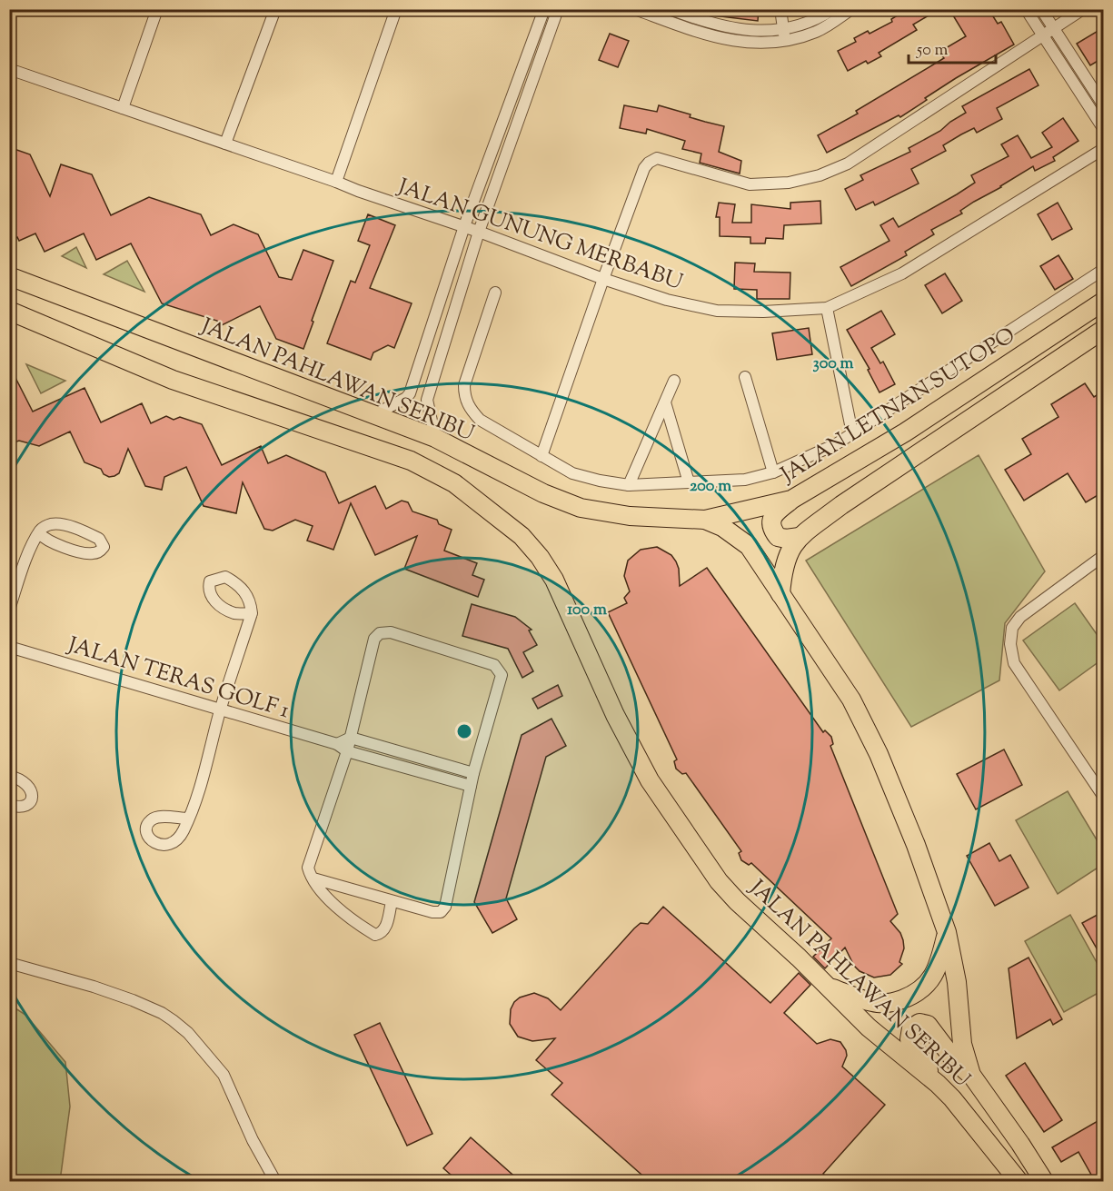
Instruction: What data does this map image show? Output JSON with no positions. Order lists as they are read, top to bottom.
{
  "streets": {
    "main road": ["JALAN PAHLAWAN SERIBU", "JALAN LETNAN SUTOPO"],
    "street": ["JALAN GUNUNG MERBABU", "JALAN TERAS GOLF 1"]
  },
  "crossings": [
    ["JALAN PAHLAWAN SERIBU", "JALAN LETNAN SUTOPO"]
  ],
  "scale_bar": "50 m",
  "rings": ["300 m", "200 m", "100 m"]
}
